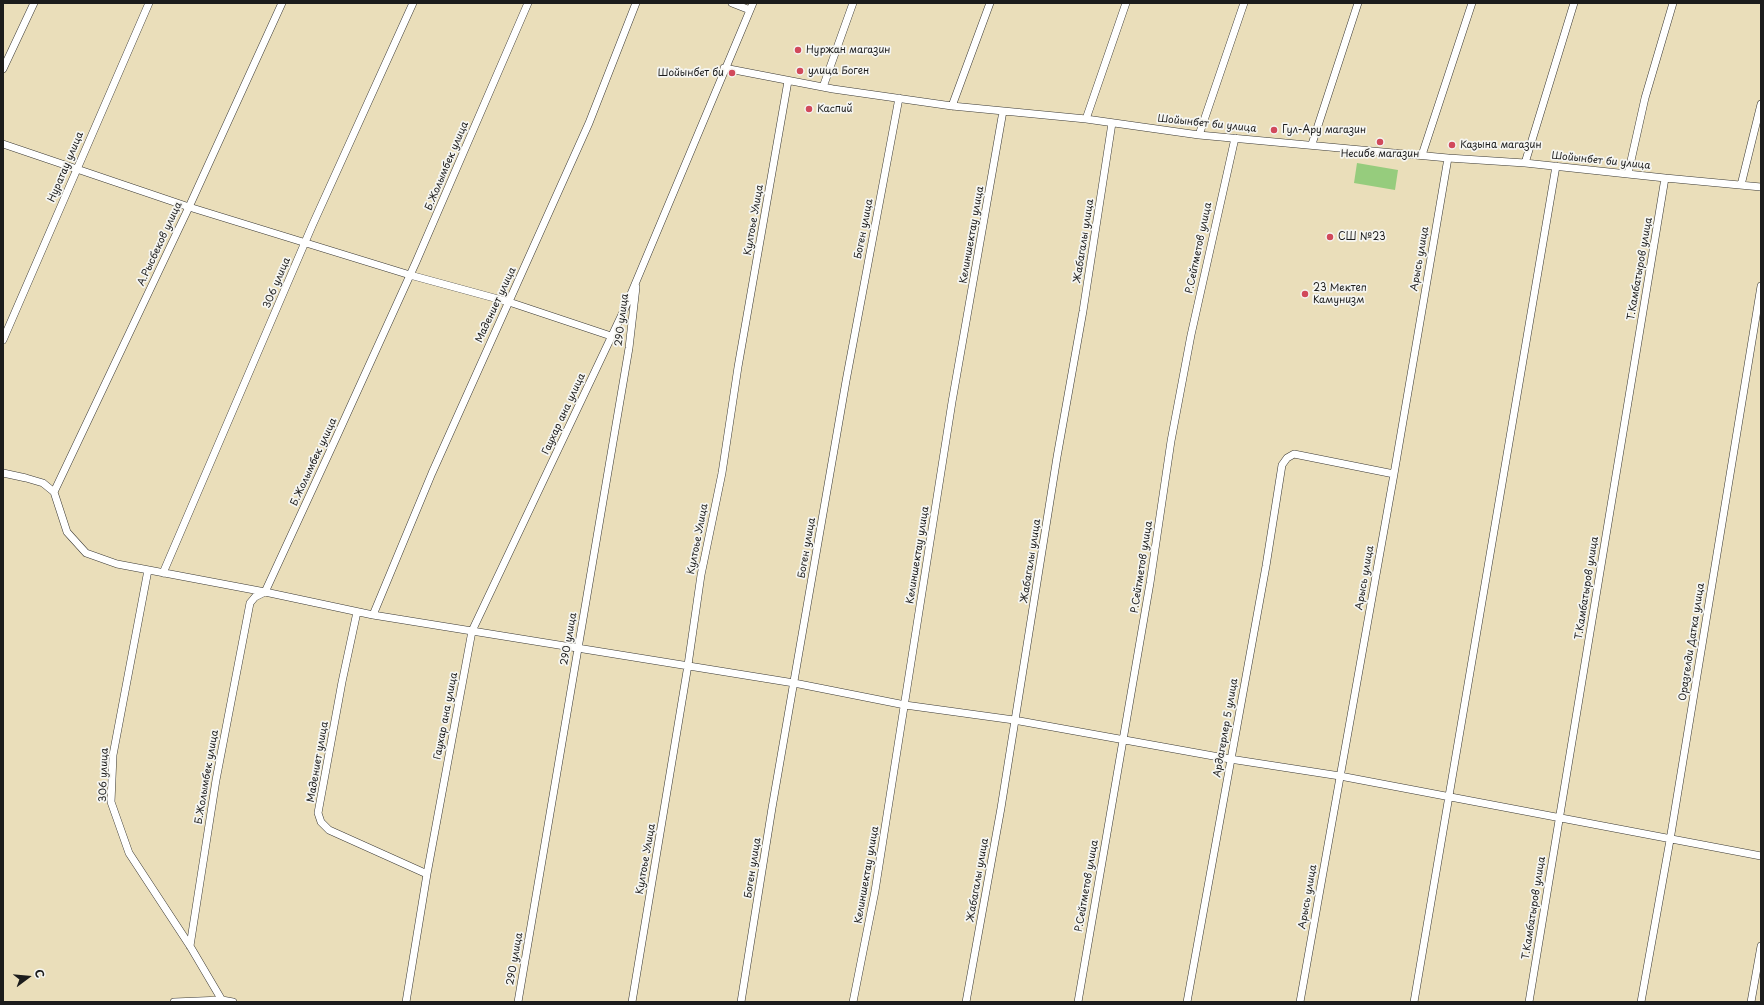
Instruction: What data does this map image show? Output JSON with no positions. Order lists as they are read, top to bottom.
{
  "streets": {
    "street": [
      "Шойынбет би улица",
      "Б.Жолымбек улица",
      "Нуратау улица",
      "Култоье Улица",
      "Боген улица",
      "Келиншектау улица",
      "Жабагалы улица",
      "А.Рысбеков улица",
      "Р.Сейтметов улица",
      "Арысь улица",
      "Т.Камбатыров улица",
      "306 улица",
      "Мадениет улица",
      "290 улица",
      "Гаухар ана улица",
      "Оразгелди Датка улица",
      "Ардагерлер 5 улица"
    ]
  },
  "crossings": [
    ["Шойынбет би улица", "Култоье Улица"],
    ["Шойынбет би улица", "Боген улица"],
    ["Шойынбет би улица", "Келиншектау улица"],
    ["Шойынбет би улица", "Жабагалы улица"],
    ["Шойынбет би улица", "Р.Сейтметов улица"],
    ["Шойынбет би улица", "Арысь улица"],
    ["Шойынбет би улица", "Т.Камбатыров улица"],
    ["Шойынбет би улица", "Гаухар ана улица"],
    ["Б.Жолымбек улица", "306 улица"],
    ["Арысь улица", "Ардагерлер 5 улица"],
    ["Мадениет улица", "Гаухар ана улица"],
    ["290 улица", "Гаухар ана улица"]
  ],
  "places": [
    "Нуржан магазин",
    "улица Боген",
    "Шойынбет би",
    "Каспий",
    "Гул-Ару магазин",
    "Несибе магазин",
    "Казына магазин",
    "СШ №23",
    "23 Мектеп Камунизм"
  ],
  "north": "right"
}
